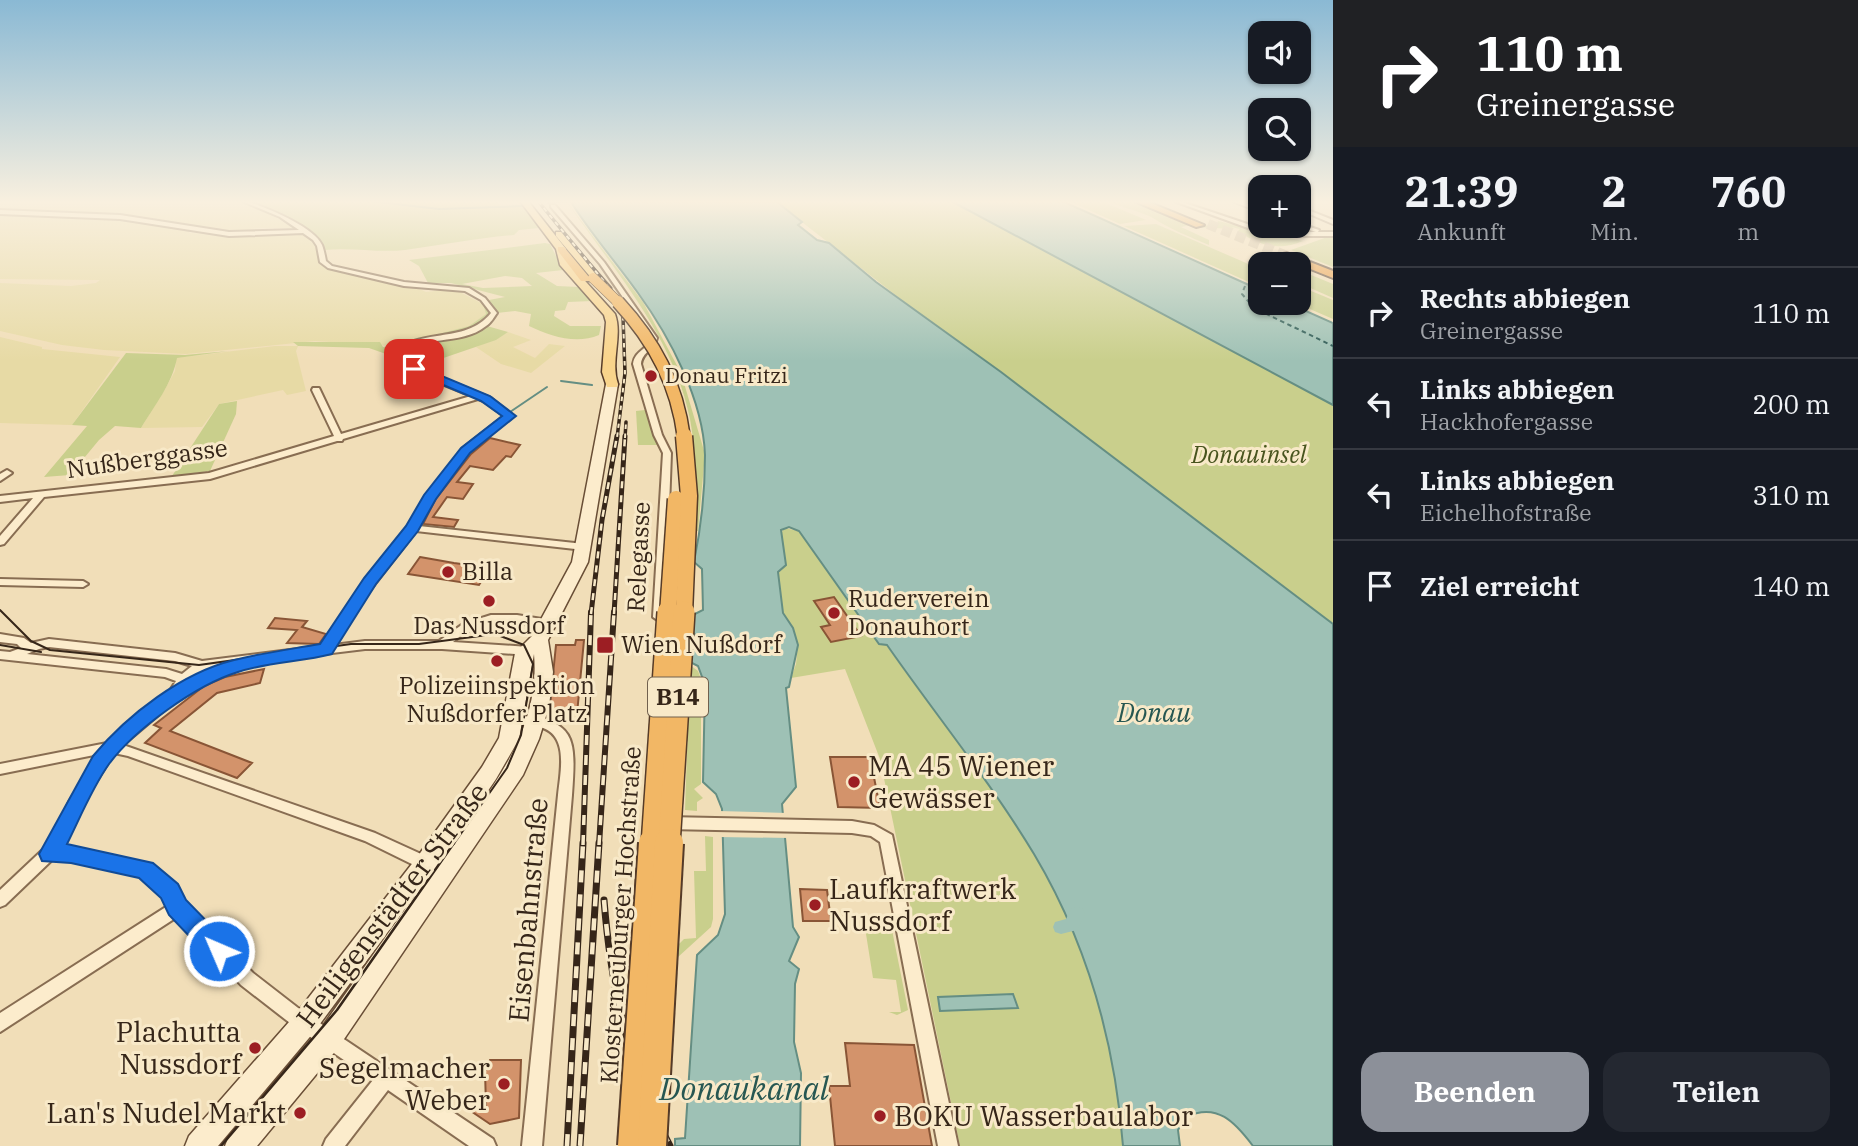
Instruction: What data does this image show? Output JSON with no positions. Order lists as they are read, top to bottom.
{
  "streets": {
    "highway": ["B14", "Klosterneuburger Hochstraße"],
    "main road": ["Heiligenstädter Straße"],
    "street": ["Nußberggasse", "Relegasse", "Eisenbahnstraße"]
  },
  "crossings": [
    ["Heiligenstädter Straße", "Eisenbahnstraße"]
  ],
  "water": ["Donau", "Donaukanal"],
  "parks": ["Donauinsel"],
  "places": {
    "other": [
      "Donau Fritzi",
      "Billa",
      "Das Nussdorf",
      "Ruderverein Donauhort",
      "Polizeiinspektion Nußdorfer Platz",
      "MA 45 Wiener Gewässer",
      "Laufkraftwerk Nussdorf",
      "Plachutta Nussdorf",
      "Segelmacher Weber",
      "Lan's Nudel Markt",
      "BOKU Wasserbaulabor"
    ],
    "transit": ["Wien Nußdorf"]
  },
  "page": {
    "turn": ["110 m", "Greinergasse"],
    "map_buttons": ["+", "−"],
    "eta": [
      "21:39",
      "Ankunft",
      "2",
      "Min.",
      "760",
      "m"
    ],
    "list": [
      {
        "name": "Rechts abbiegen",
        "note": "Greinergasse",
        "value": "110 m"
      },
      {
        "name": "Links abbiegen",
        "note": "Hackhofergasse",
        "value": "200 m"
      },
      {
        "name": "Links abbiegen",
        "note": "Eichelhofstraße",
        "value": "310 m"
      },
      {
        "name": "Ziel erreicht",
        "value": "140 m"
      }
    ],
    "buttons": ["Beenden", "Teilen"]
  }
}
